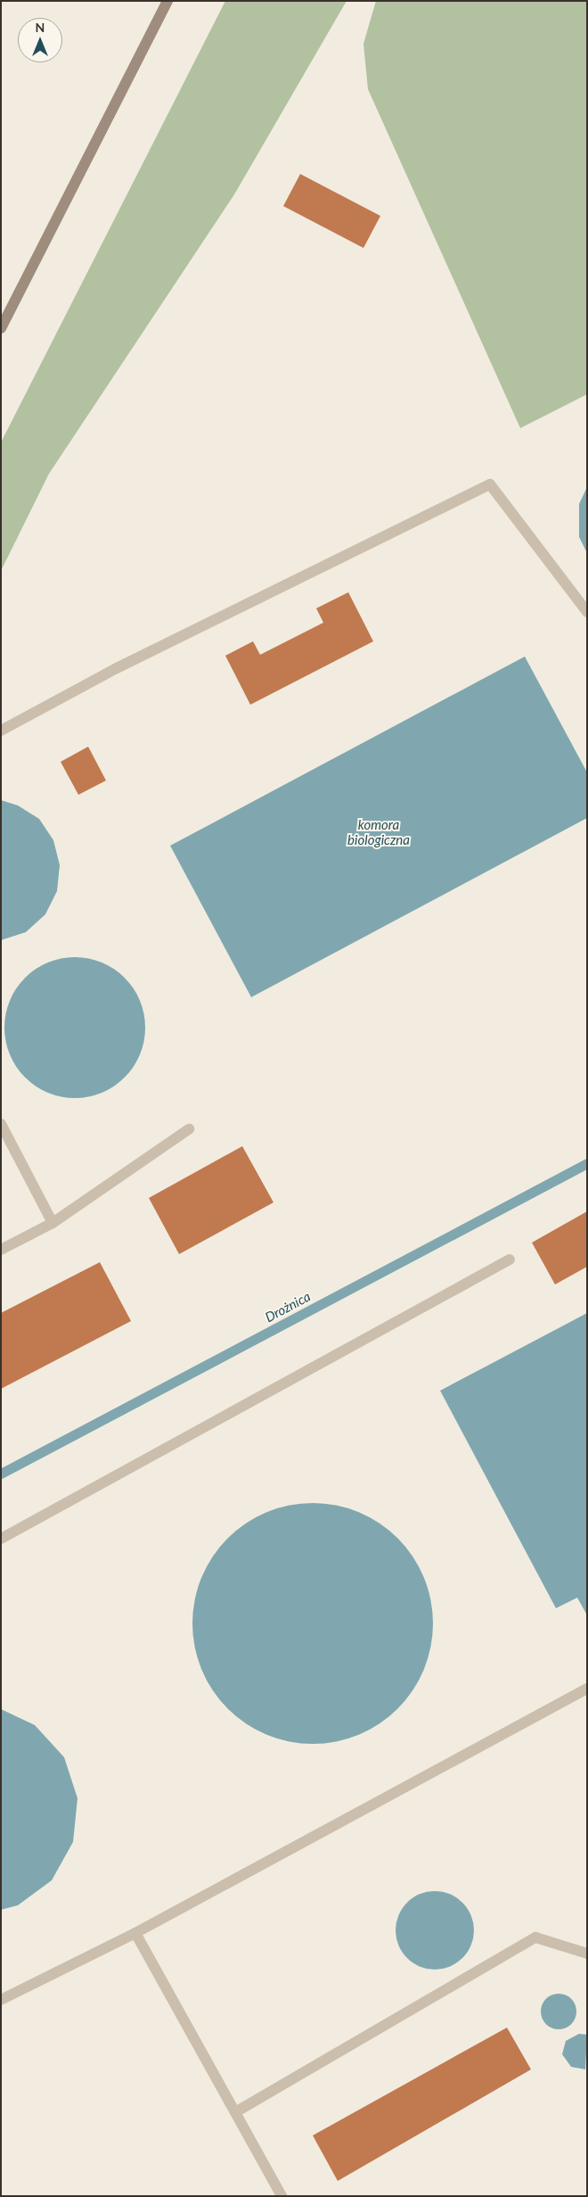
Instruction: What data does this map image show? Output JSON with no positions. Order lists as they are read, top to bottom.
{
  "water": ["komora biologiczna", "Drożnica"],
  "north": "top"
}
